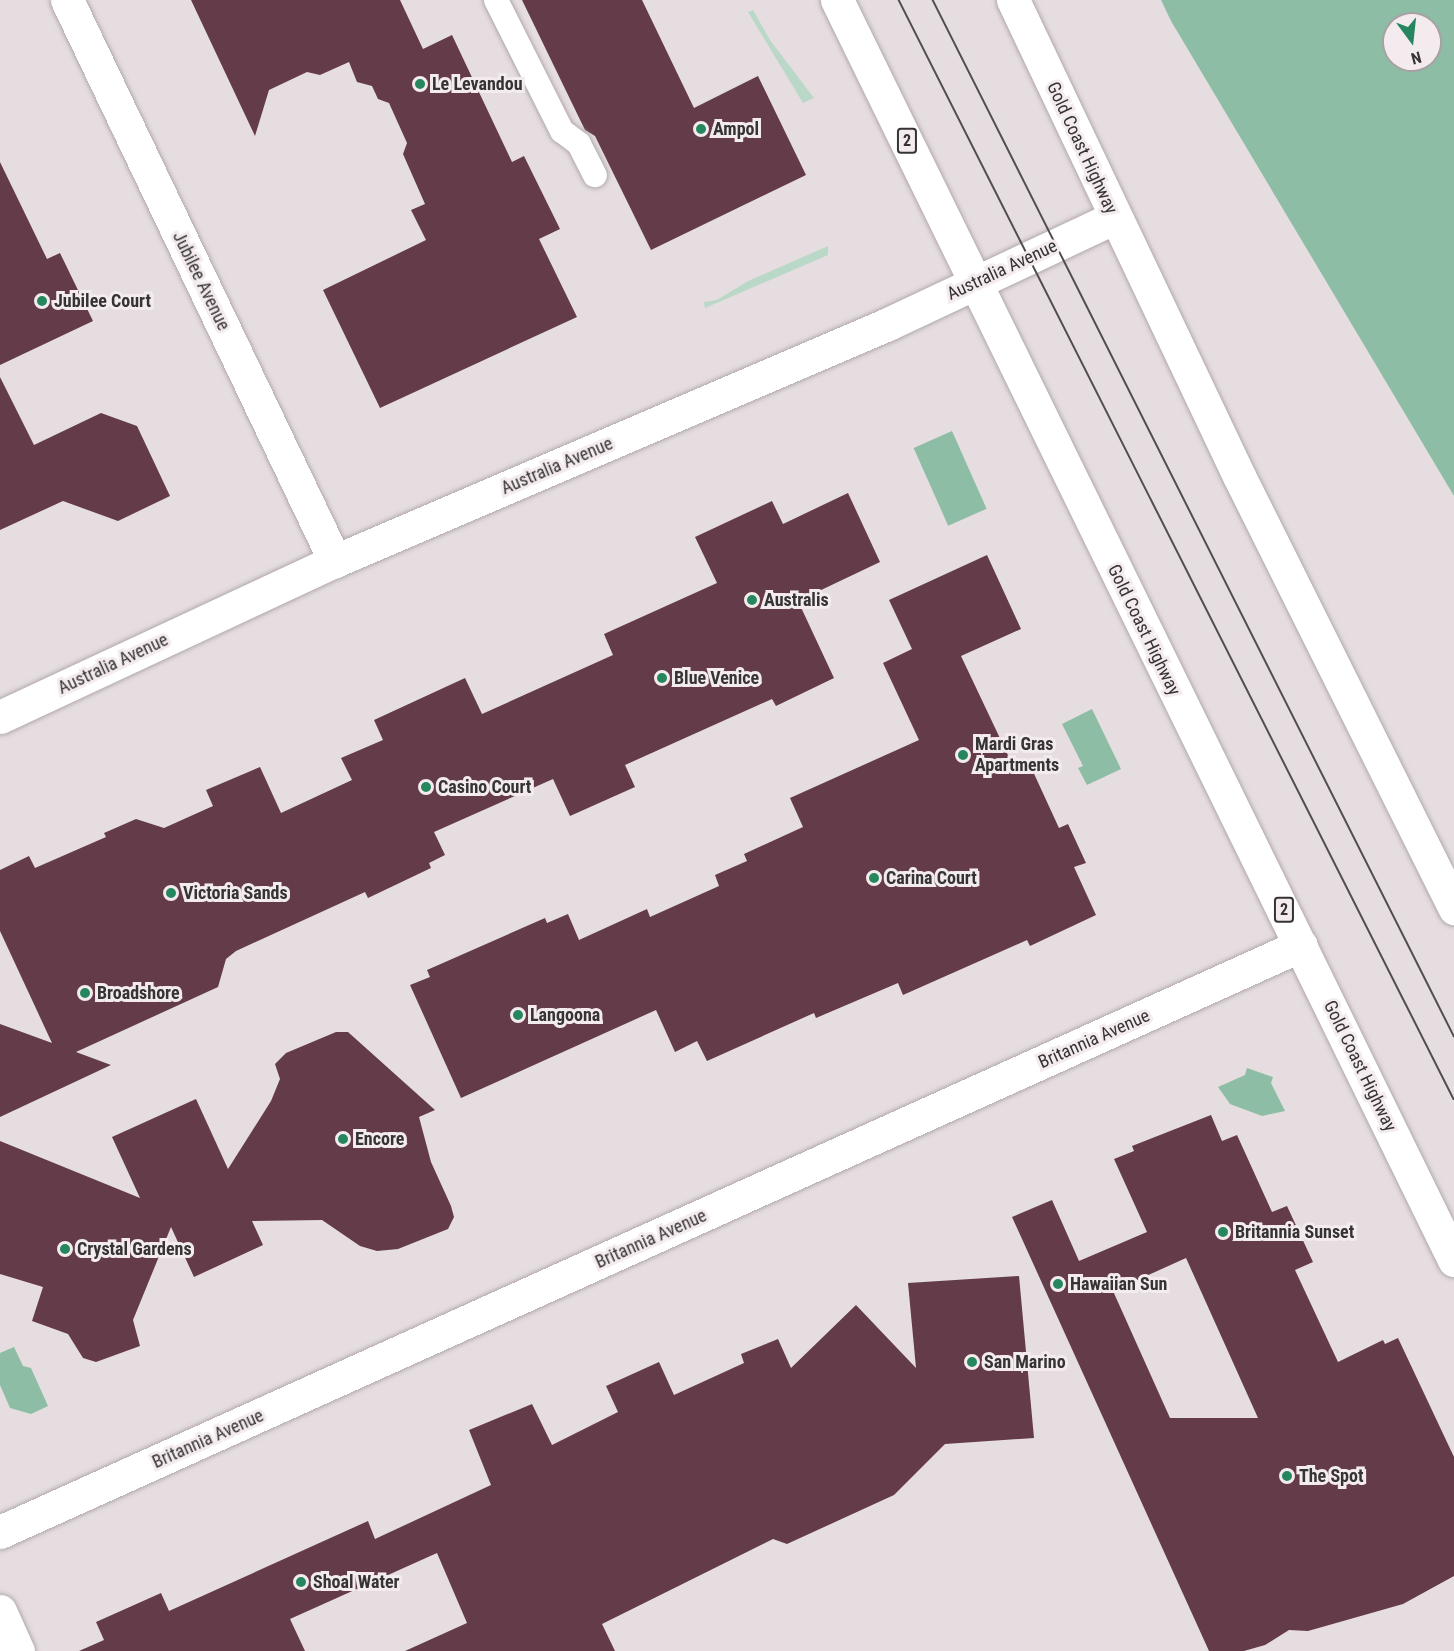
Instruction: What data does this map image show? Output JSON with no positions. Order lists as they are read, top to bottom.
{
  "streets": {
    "main road": [
      "2",
      "Gold Coast Highway",
      "Australia Avenue",
      "Jubilee Avenue",
      "Britannia Avenue"
    ]
  },
  "crossings": [
    ["Gold Coast Highway", "Australia Avenue"],
    ["Gold Coast Highway", "Britannia Avenue"],
    ["Australia Avenue", "Jubilee Avenue"]
  ],
  "places": [
    "Le Levandou",
    "Ampol",
    "Jubilee Court",
    "Australis",
    "Blue Venice",
    "Mardi Gras Apartments",
    "Casino Court",
    "Carina Court",
    "Victoria Sands",
    "Broadshore",
    "Langoona",
    "Encore",
    "Britannia Sunset",
    "Crystal Gardens",
    "Hawaiian Sun",
    "San Marino",
    "The Spot",
    "Shoal Water"
  ],
  "north": "bottom"
}
